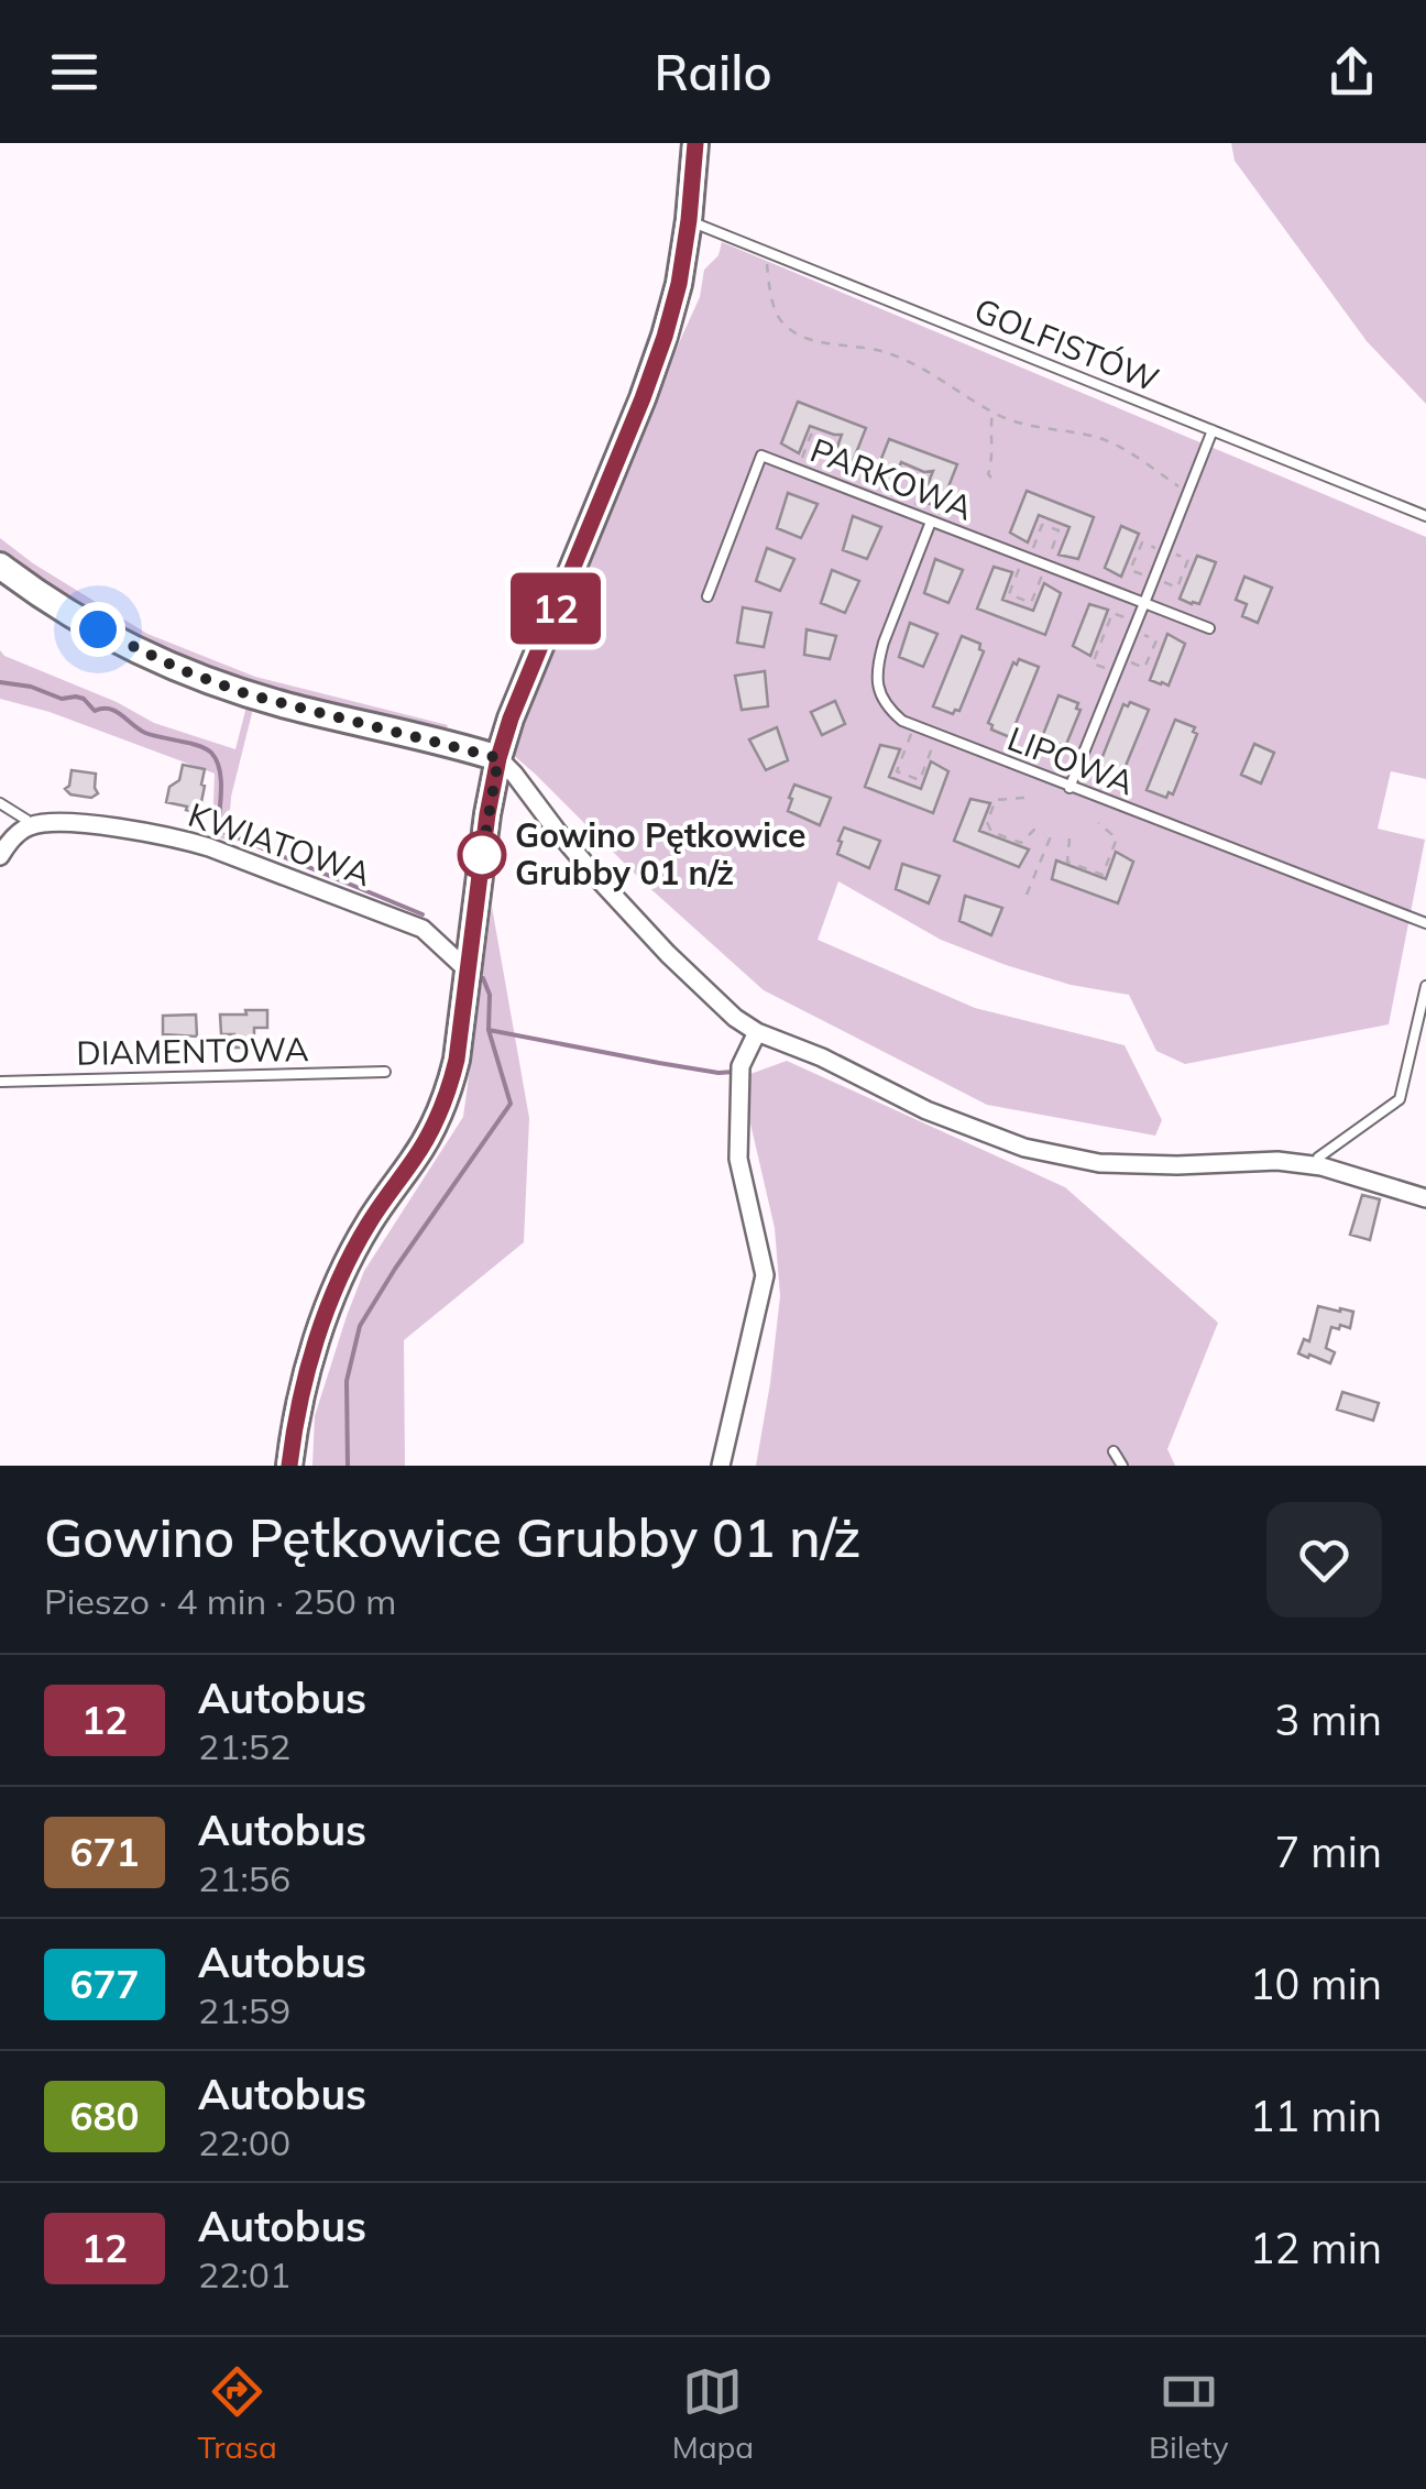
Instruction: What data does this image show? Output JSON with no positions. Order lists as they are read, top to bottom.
{
  "streets": {
    "street": ["KWIATOWA"],
    "lane": [
      "GOLFISTÓW",
      "PARKOWA",
      "LIPOWA",
      "DIAMENTOWA"
    ]
  },
  "crossings": [
    ["PARKOWA", "LIPOWA"]
  ],
  "places": ["Gowino Pętkowice Grubby 01 n/ż"],
  "lines": ["bus line 12"],
  "page": {
    "header": "Railo",
    "on_map": "12",
    "heading": ["Gowino Pętkowice Grubby 01 n/ż", "Pieszo · 4 min · 250 m"],
    "list": [
      {
        "mark": "12",
        "name": "Autobus",
        "note": "21:52",
        "value": "3 min"
      },
      {
        "mark": "671",
        "name": "Autobus",
        "note": "21:56",
        "value": "7 min"
      },
      {
        "mark": "677",
        "name": "Autobus",
        "note": "21:59",
        "value": "10 min"
      },
      {
        "mark": "680",
        "name": "Autobus",
        "note": "22:00",
        "value": "11 min"
      },
      {
        "mark": "12",
        "name": "Autobus",
        "note": "22:01",
        "value": "12 min"
      }
    ],
    "tabs": ["Trasa", "Mapa", "Bilety"]
  }
}
